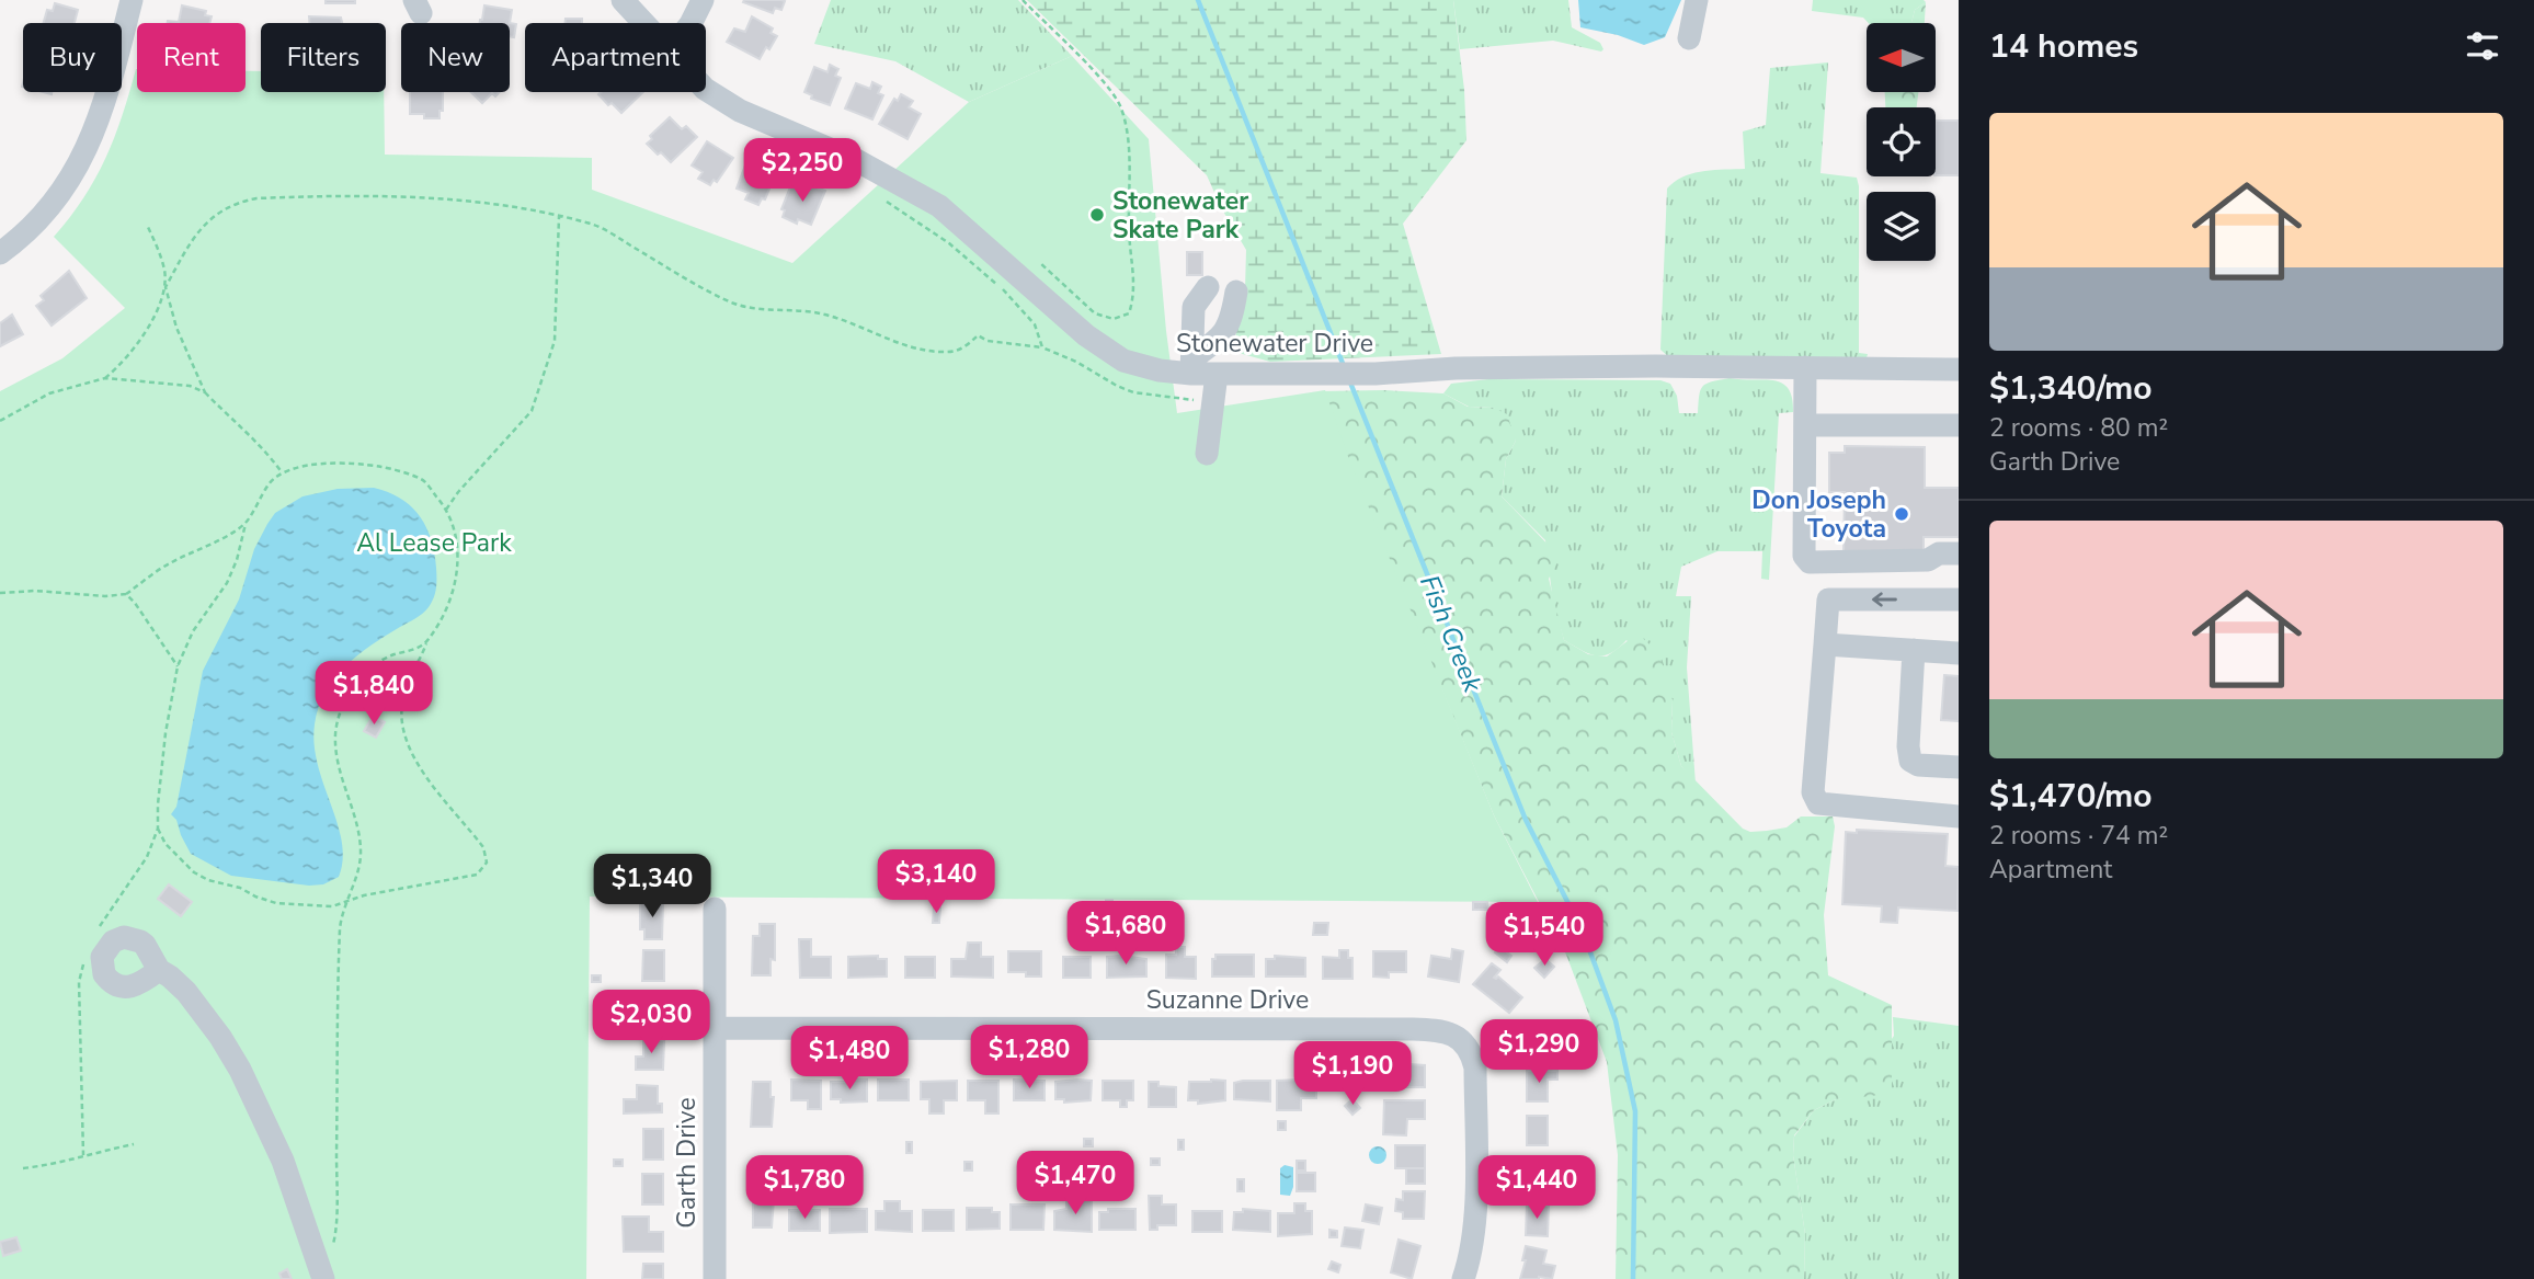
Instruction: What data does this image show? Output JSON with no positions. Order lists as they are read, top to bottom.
{
  "streets": {
    "street": ["Stonewater Drive", "Suzanne Drive", "Garth Drive"]
  },
  "crossings": [
    ["Suzanne Drive", "Garth Drive"]
  ],
  "water": ["Fish Creek"],
  "parks": ["Al Lease Park"],
  "places": ["Stonewater Skate Park", "Don Joseph Toyota"],
  "north": "left",
  "page": {
    "heading": "14 homes",
    "chip": [
      "Buy",
      "Rent",
      "Filters",
      "New",
      "Apartment"
    ],
    "list": [
      {
        "name": "$1,340/mo",
        "note": "2 rooms · 80 m² · Garth Drive"
      },
      {
        "name": "$1,470/mo",
        "note": "2 rooms · 74 m² · Apartment"
      }
    ],
    "price": [
      "$2,250",
      "$1,840",
      "$3,140",
      "$1,340",
      "$1,680",
      "$1,540",
      "$2,030",
      "$1,290",
      "$1,280",
      "$1,480",
      "$1,190",
      "$1,470",
      "$1,780",
      "$1,440"
    ]
  }
}
